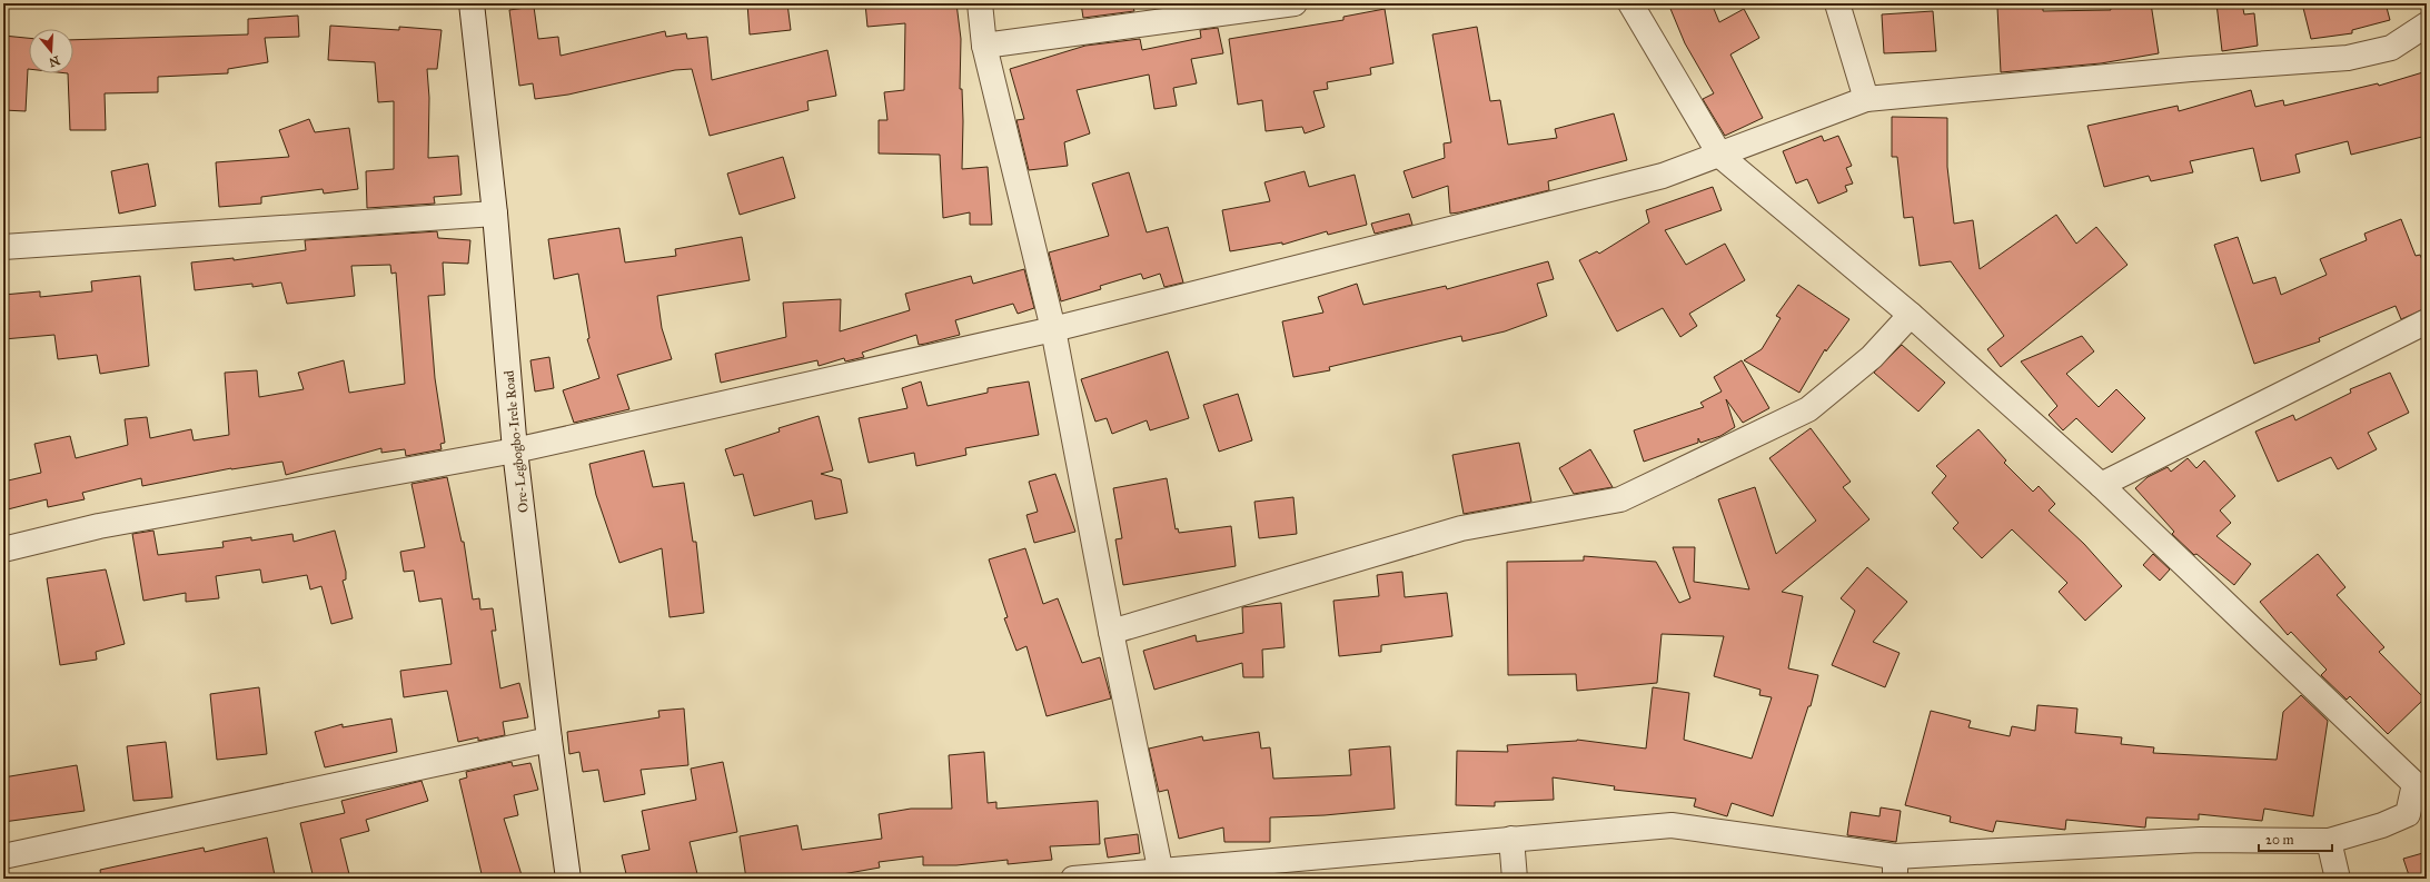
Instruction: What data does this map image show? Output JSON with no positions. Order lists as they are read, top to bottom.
{
  "streets": {
    "street": ["Ore-Legbogbo-Irele Road"]
  },
  "scale_bar": "20 m",
  "north": "bottom"
}
